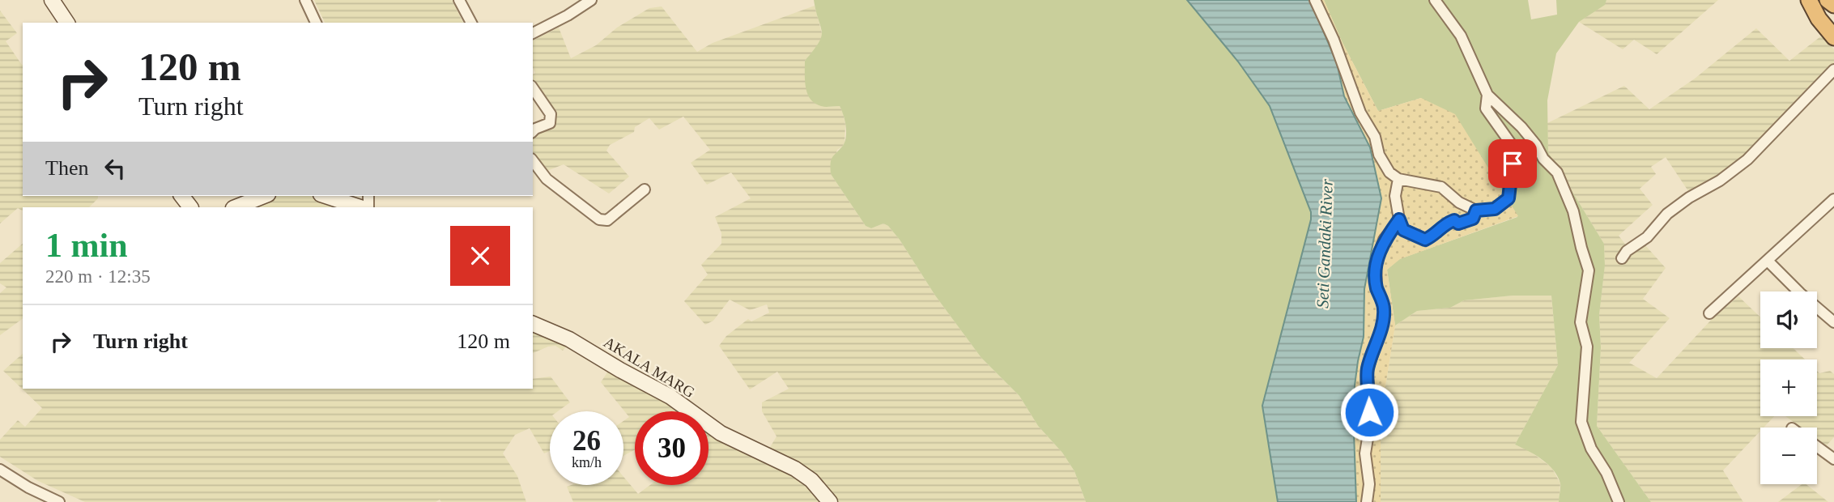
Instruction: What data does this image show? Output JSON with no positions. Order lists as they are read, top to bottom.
{
  "streets": {
    "main road": ["AKALA MARG"]
  },
  "water": ["Seti Gandaki River"],
  "page": {
    "turn": ["120 m", "Turn right"],
    "then": "Then",
    "heading": ["1 min", "220 m · 12:35"],
    "map_buttons": ["+", "−"],
    "list": [
      {
        "name": "Turn right",
        "value": "120 m"
      }
    ],
    "speed": "26 km/h",
    "limit": "30"
  }
}
